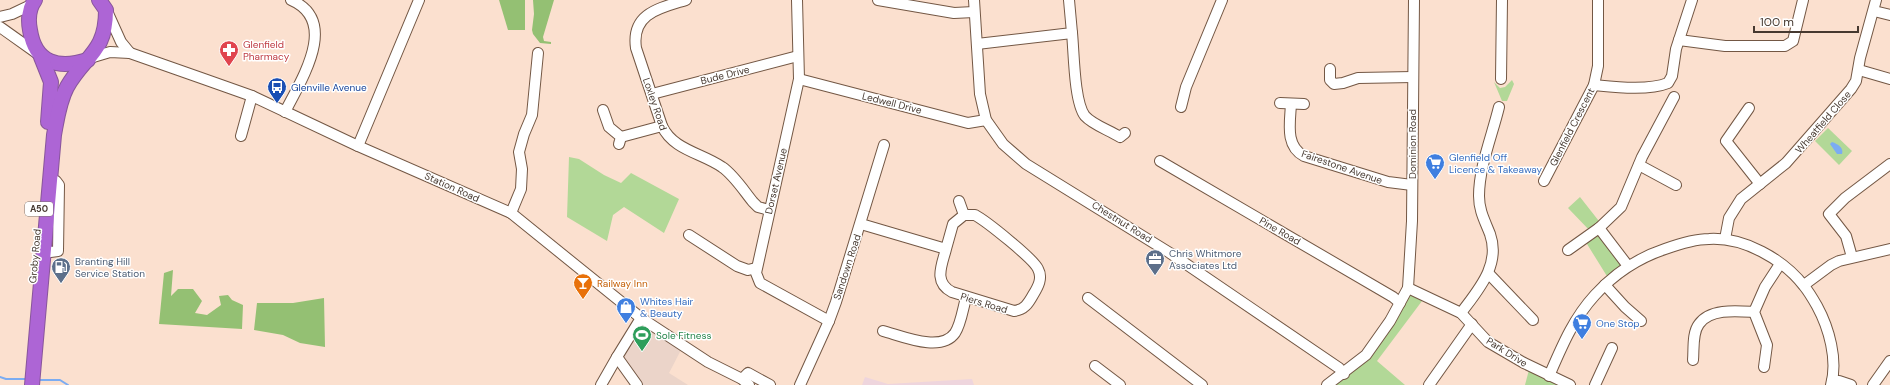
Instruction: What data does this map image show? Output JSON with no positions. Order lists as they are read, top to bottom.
{
  "streets": {
    "highway": ["A50", "Groby Road"],
    "street": [
      "Bude Drive",
      "Ledwell Drive",
      "Loxley Road",
      "Wheatfield Close",
      "Glenfield Crescent",
      "Dominion Road",
      "Fairestone Avenue",
      "Dorset Avenue",
      "Station Road",
      "Chestnut Road",
      "Pine Road",
      "Sandown Road",
      "Piers Road",
      "Park Drive"
    ]
  },
  "crossings": [
    ["Bude Drive", "Loxley Road"],
    ["Bude Drive", "Dorset Avenue"],
    ["Ledwell Drive", "Dorset Avenue"],
    ["Ledwell Drive", "Chestnut Road"],
    ["Loxley Road", "Dorset Avenue"],
    ["Dominion Road", "Fairestone Avenue"],
    ["Dominion Road", "Park Drive"],
    ["Station Road", "A50"],
    ["Station Road", "Groby Road"],
    ["A50", "Groby Road"]
  ],
  "places": {
    "pharmacy": ["Glenfield Pharmacy"],
    "bus stop": ["Glenville Avenue"],
    "supermarket": ["Glenfield Off Licence & Takeaway", "One Stop"],
    "office": ["Chris Whitmore Associates Ltd"],
    "fuel station": ["Branting Hill Service Station"],
    "bar": ["Railway Inn"],
    "shop": ["Whites Hair & Beauty"],
    "sports": ["Sole Fitness"]
  },
  "scale_bar": "100 m"
}
